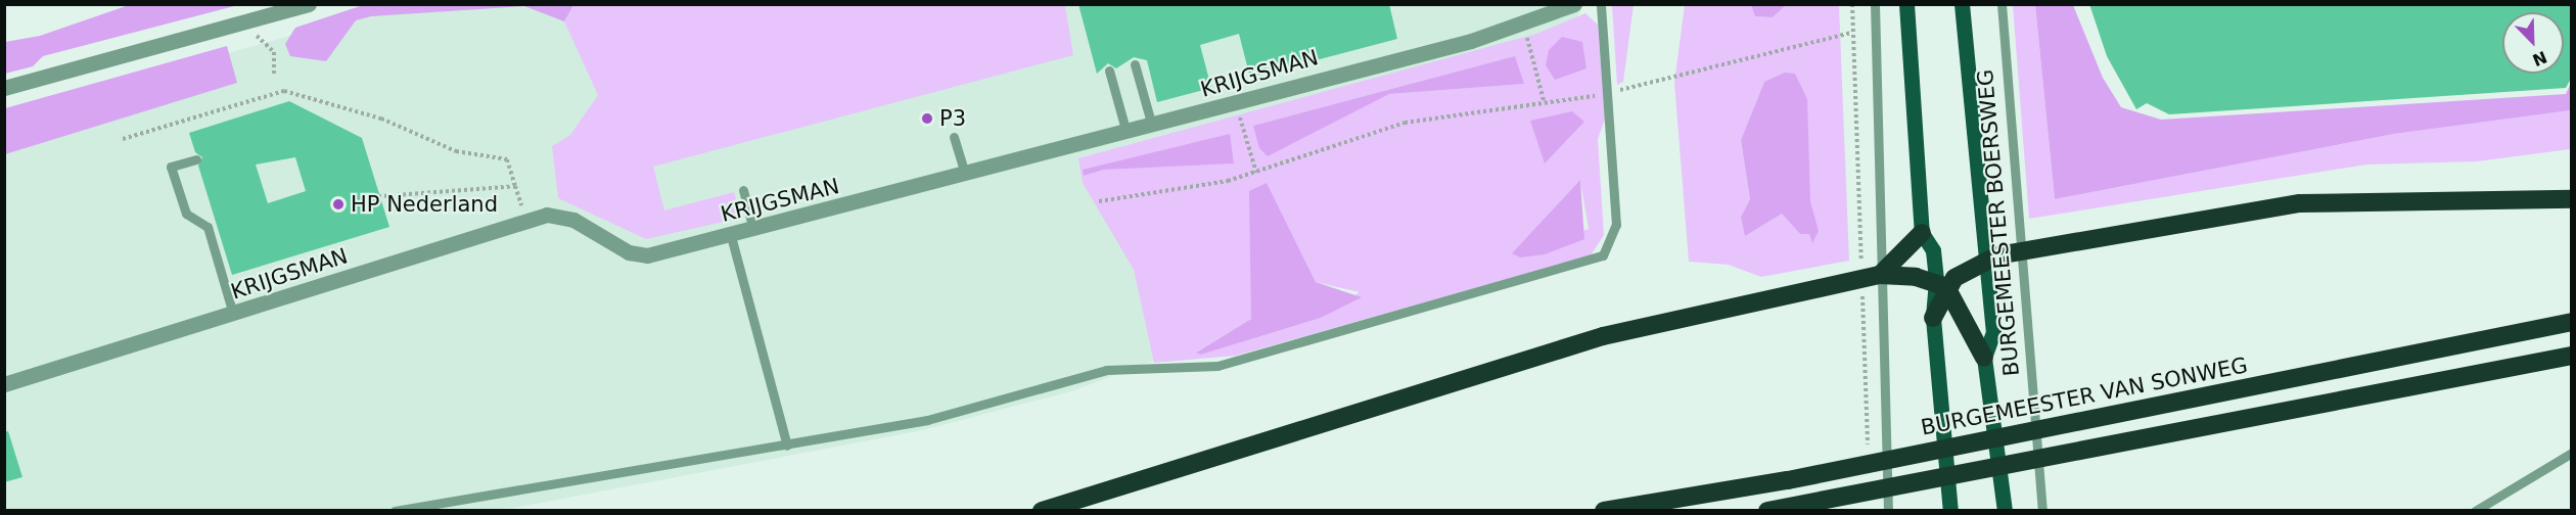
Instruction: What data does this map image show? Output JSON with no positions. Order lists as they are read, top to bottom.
{
  "streets": {
    "highway": ["BURGEMEESTER VAN SONWEG"],
    "main road": ["BURGEMEESTER BOERSWEG"],
    "street": ["KRIJGSMAN"]
  },
  "places": ["P3", "HP Nederland"],
  "north": "bottom right"
}
